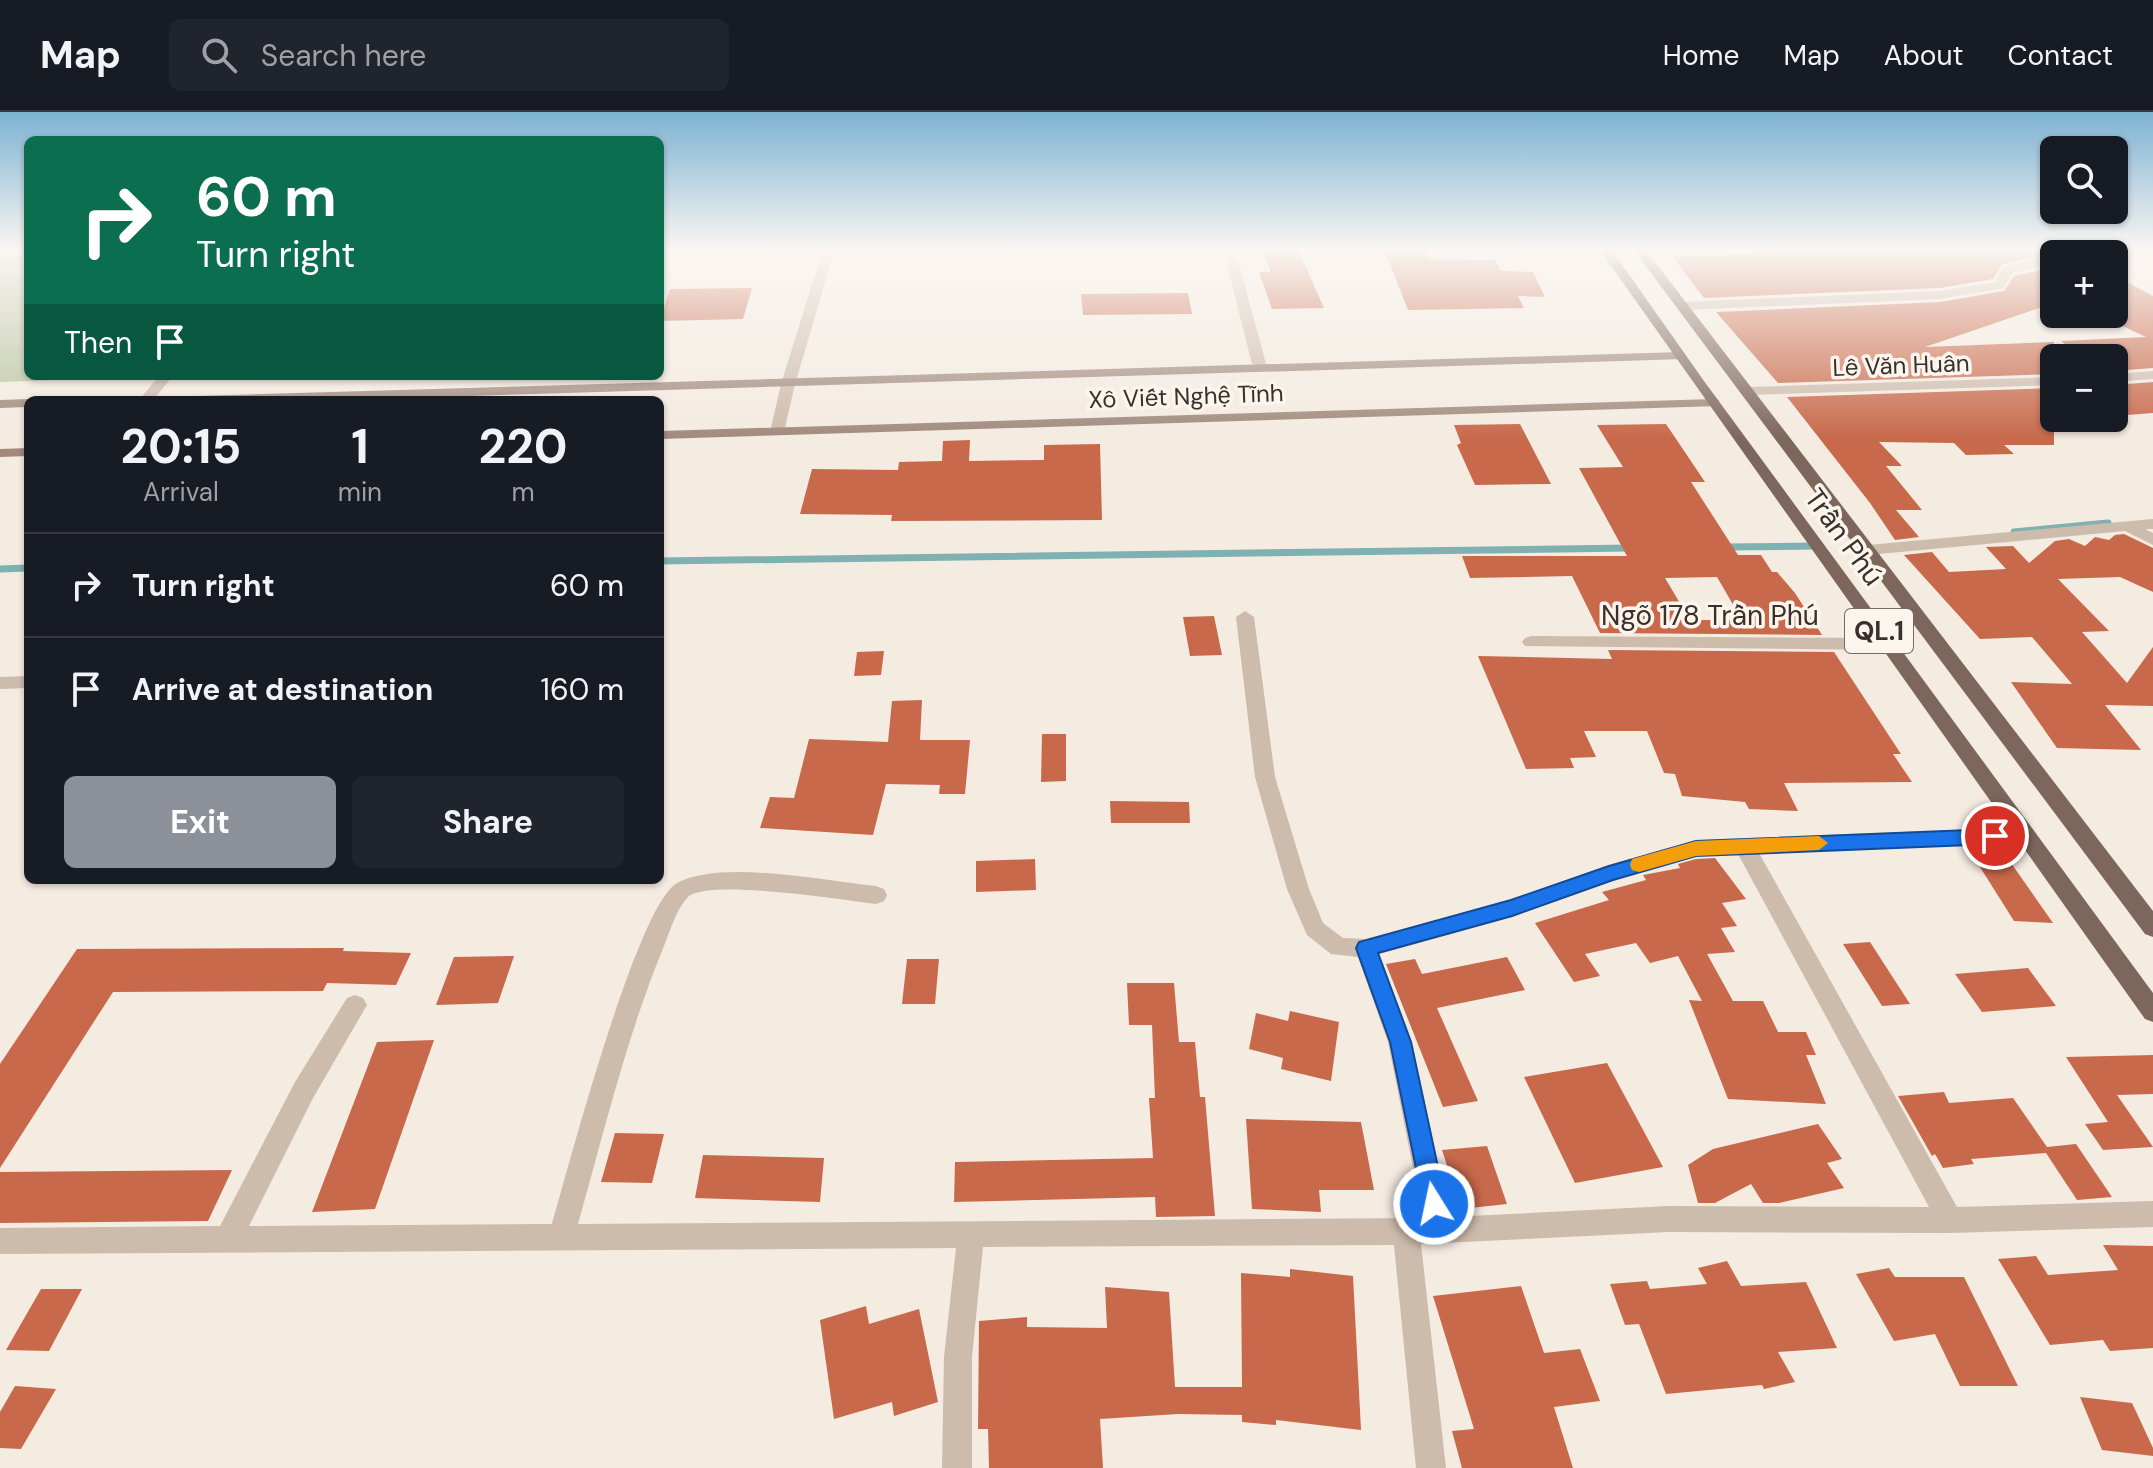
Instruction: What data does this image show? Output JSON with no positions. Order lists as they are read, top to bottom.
{
  "streets": {
    "main road": ["Trần Phú", "QL.1"],
    "street": ["Lê Văn Huân", "Xô Viết Nghệ Tĩnh", "Ngõ 178 Trần Phú"]
  },
  "crossings": [
    ["Lê Văn Huân", "Trần Phú"],
    ["Xô Viết Nghệ Tĩnh", "Trần Phú"],
    ["Trần Phú", "Ngõ 178 Trần Phú"]
  ],
  "page": {
    "header": "Map",
    "search": "Search here",
    "nav": [
      "Home",
      "Map",
      "About",
      "Contact"
    ],
    "map_buttons": ["+", "−"],
    "turn": ["60 m", "Turn right"],
    "then": "Then",
    "eta": [
      "20:15",
      "Arrival",
      "1",
      "min",
      "220",
      "m"
    ],
    "list": [
      {
        "name": "Turn right",
        "value": "60 m"
      },
      {
        "name": "Arrive at destination",
        "value": "160 m"
      }
    ],
    "buttons": ["Exit", "Share"]
  }
}
